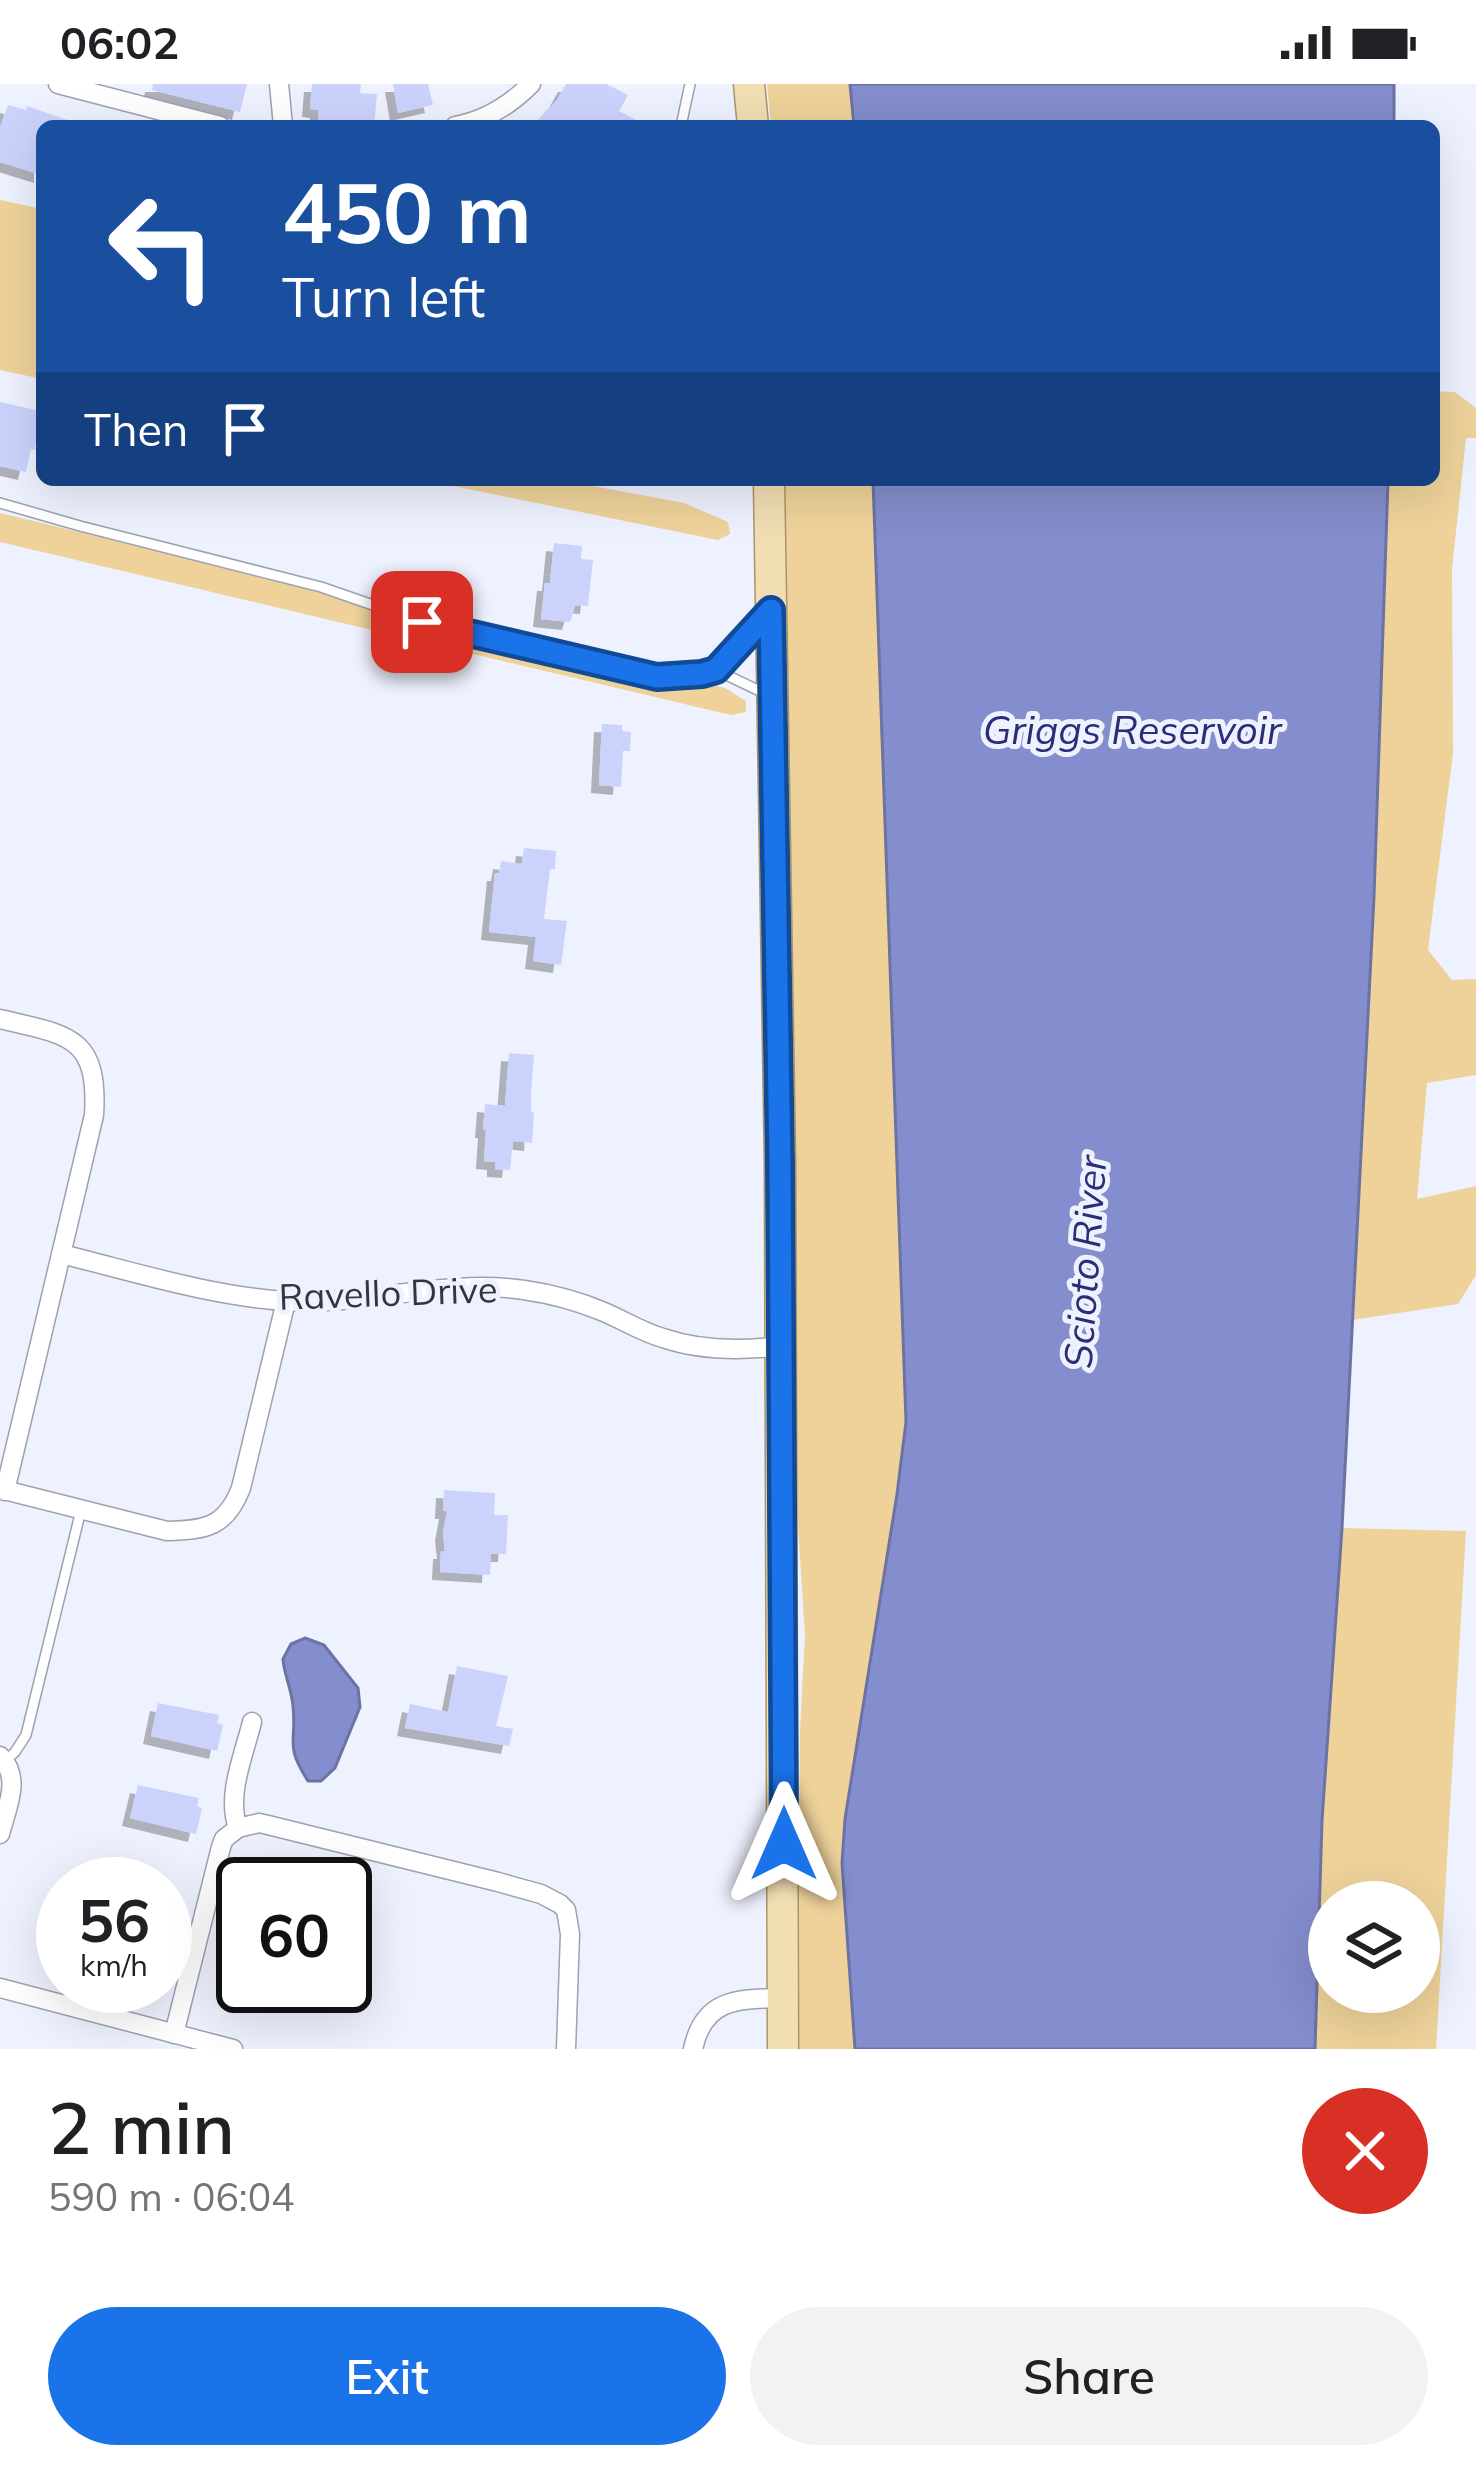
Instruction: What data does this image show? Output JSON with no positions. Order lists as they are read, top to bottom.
{
  "streets": {
    "street": ["Ravello Drive"]
  },
  "water": ["Griggs Reservoir", "Scioto River"],
  "page": {
    "status": "06:02",
    "turn": ["450 m", "Turn left"],
    "then": "Then",
    "speed": "56 km/h",
    "limit": "60",
    "heading": ["2 min", "590 m · 06:04"],
    "buttons": ["Exit", "Share"]
  }
}
